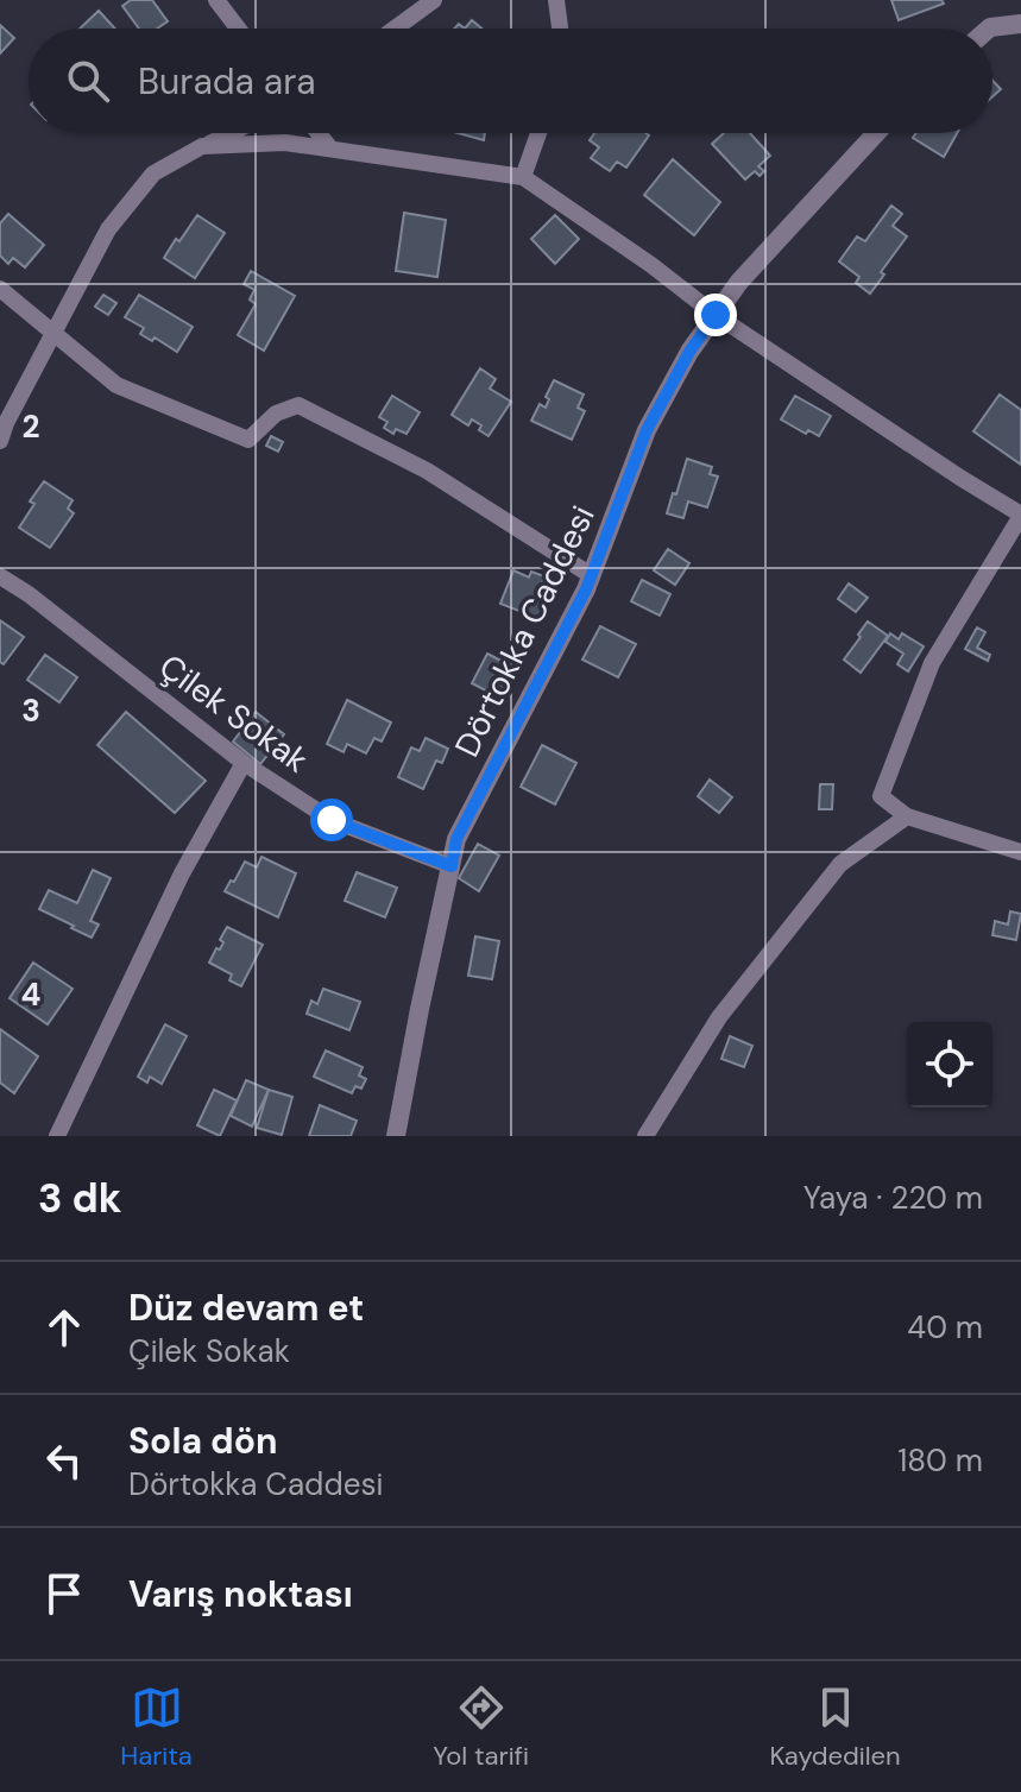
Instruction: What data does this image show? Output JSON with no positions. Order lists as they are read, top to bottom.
{
  "streets": {
    "street": ["Dörtokka Caddesi", "Çilek Sokak"]
  },
  "crossings": [
    ["Dörtokka Caddesi", "Çilek Sokak"]
  ],
  "page": {
    "search": "Burada ara",
    "heading": ["3 dk", "Yaya · 220 m"],
    "list": [
      ["Düz devam et", "Çilek Sokak", "40 m"],
      ["Sola dön", "Dörtokka Caddesi", "180 m"],
      "Varış noktası"
    ],
    "nav": ["Harita", "Yol tarifi", "Kaydedilen"]
  },
  "grid": {
    "rows": ["2", "3", "4"]
  }
}
